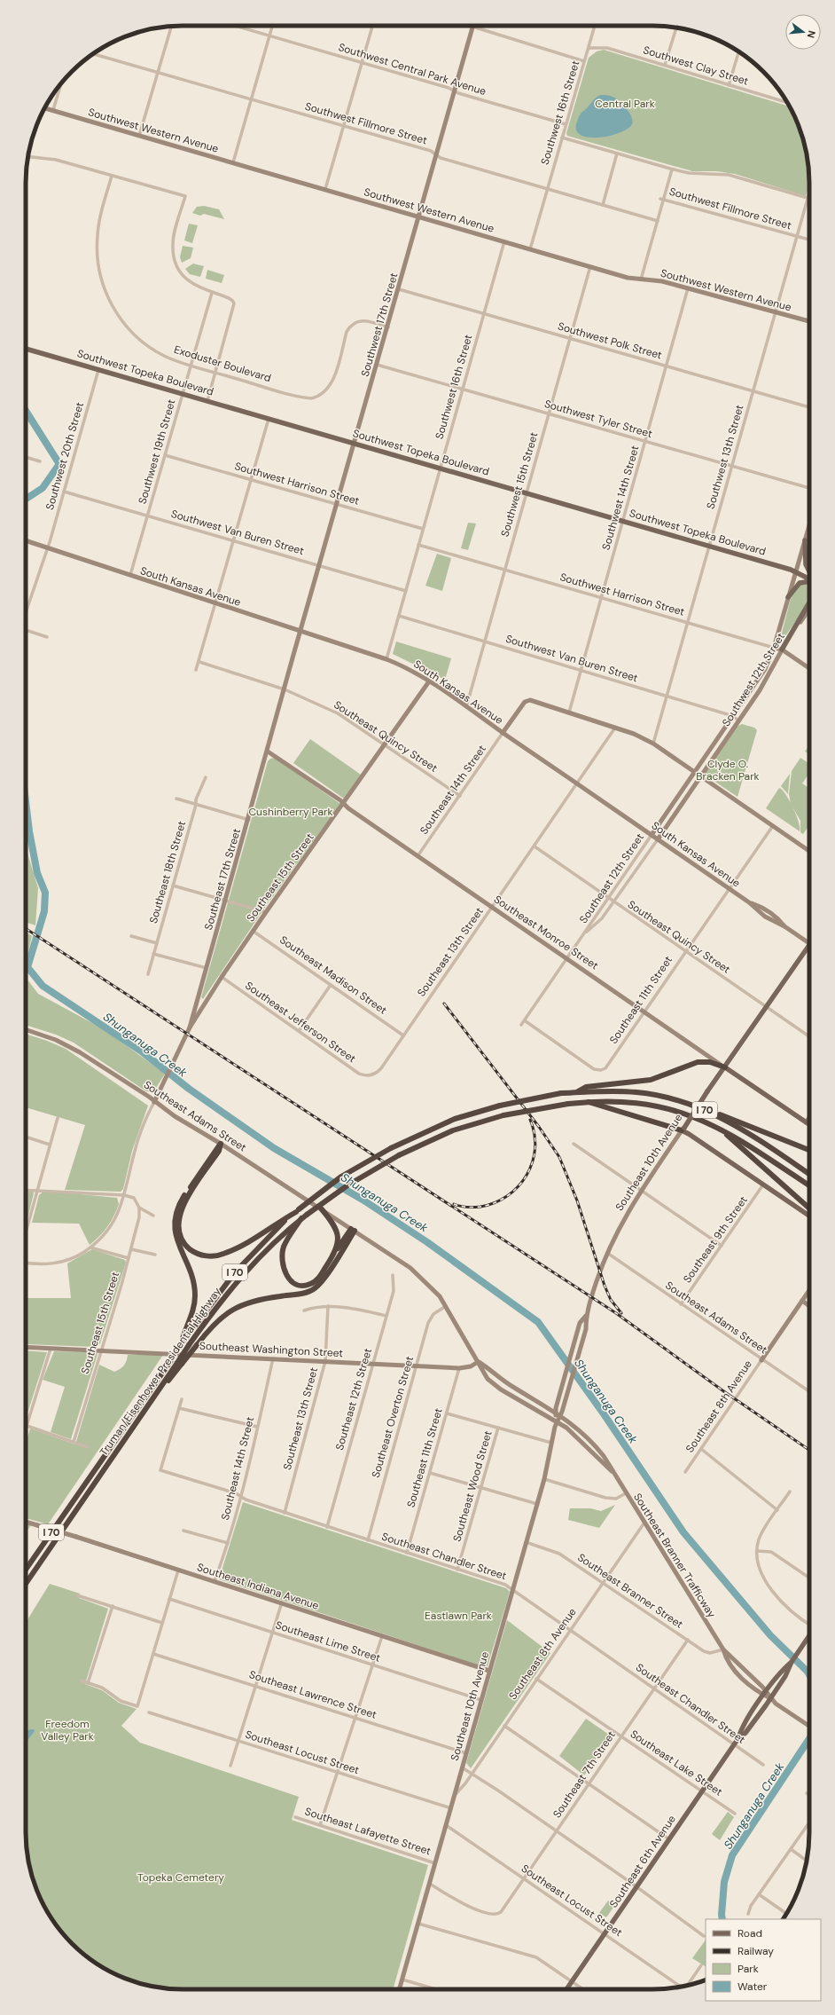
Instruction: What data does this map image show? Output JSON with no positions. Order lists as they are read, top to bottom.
{
  "streets": {
    "highway": ["I 70", "Truman/Eisenhower Presidential Highway"],
    "main road": [
      "Southwest Western Avenue",
      "Southwest 17th Street",
      "Southwest Topeka Boulevard",
      "Southwest Harrison Street",
      "South Kansas Avenue",
      "Southwest 12th Street",
      "Southeast 15th Street",
      "Southeast 17th Street",
      "Southeast Monroe Street",
      "Southeast Adams Street",
      "Southeast 10th Avenue",
      "Southeast Washington Street",
      "Southeast 8th Avenue",
      "Southeast Branner Trafficway",
      "Southeast Indiana Avenue",
      "Southeast 6th Avenue"
    ],
    "street": [
      "Southwest Clay Street",
      "Southwest Central Park Avenue",
      "Southwest 16th Street",
      "Southwest Fillmore Street",
      "Southwest Polk Street",
      "Exoduster Boulevard",
      "Southwest Tyler Street",
      "Southwest 19th Street",
      "Southwest 20th Street",
      "Southwest 13th Street",
      "Southwest 15th Street",
      "Southwest 14th Street",
      "Southwest Van Buren Street",
      "Southeast Quincy Street",
      "Southeast 14th Street",
      "Southeast 18th Street",
      "Southeast 12th Street",
      "Southeast 13th Street",
      "Southeast Madison Street",
      "Southeast 11th Street",
      "Southeast Jefferson Street",
      "Southeast 9th Street",
      "Southeast Overton Street",
      "Southeast Wood Street",
      "Southeast Chandler Street",
      "Southeast Branner Street",
      "Southeast Lime Street",
      "Southeast Lawrence Street",
      "Southeast Locust Street",
      "Southeast Lake Street",
      "Southeast 7th Street",
      "Southeast Lafayette Street"
    ]
  },
  "crossings": [
    ["Southwest Clay Street", "Southwest 16th Street"],
    ["Southwest Central Park Avenue", "Southwest 16th Street"],
    ["Southwest Central Park Avenue", "Southwest 17th Street"],
    ["Southwest 16th Street", "Southwest Fillmore Street"],
    ["Southwest 16th Street", "Southwest Western Avenue"],
    ["Southwest 16th Street", "Southwest Polk Street"],
    ["Southwest 16th Street", "Southwest Topeka Boulevard"],
    ["Southwest 16th Street", "Southwest Tyler Street"],
    ["Southwest 16th Street", "Southwest Harrison Street"],
    ["Southwest 16th Street", "Southwest Van Buren Street"],
    ["Southwest 16th Street", "South Kansas Avenue"],
    ["Southwest Fillmore Street", "Southwest 17th Street"],
    ["Southwest Fillmore Street", "Southwest 13th Street"],
    ["Southwest Western Avenue", "Southwest 17th Street"],
    ["Southwest Western Avenue", "Southwest 13th Street"],
    ["Southwest Western Avenue", "Southwest 15th Street"],
    ["Southwest Western Avenue", "Southwest 14th Street"],
    ["Southwest 17th Street", "Southwest Polk Street"],
    ["Southwest 17th Street", "Exoduster Boulevard"],
    ["Southwest 17th Street", "Southwest Topeka Boulevard"],
    ["Southwest 17th Street", "Southwest Tyler Street"],
    ["Southwest 17th Street", "Southwest Harrison Street"],
    ["Southwest 17th Street", "Southwest Van Buren Street"],
    ["Southwest 17th Street", "South Kansas Avenue"],
    ["Southwest 17th Street", "Southeast 17th Street"],
    ["Southwest Polk Street", "Southwest 13th Street"],
    ["Southwest Polk Street", "Southwest 15th Street"],
    ["Southwest Polk Street", "Southwest 14th Street"],
    ["Exoduster Boulevard", "Southwest 19th Street"],
    ["Southwest Topeka Boulevard", "Southwest 19th Street"],
    ["Southwest Topeka Boulevard", "Southwest 20th Street"],
    ["Southwest Topeka Boulevard", "Southwest 13th Street"],
    ["Southwest Topeka Boulevard", "Southwest 15th Street"],
    ["Southwest Topeka Boulevard", "Southwest 14th Street"],
    ["Southwest Topeka Boulevard", "Southwest 12th Street"],
    ["Southwest Tyler Street", "Southwest 13th Street"],
    ["Southwest Tyler Street", "Southwest 15th Street"],
    ["Southwest Tyler Street", "Southwest 14th Street"],
    ["Southwest 19th Street", "Southwest Harrison Street"],
    ["Southwest 19th Street", "Southwest Van Buren Street"],
    ["Southwest 19th Street", "South Kansas Avenue"],
    ["Southwest 20th Street", "Southwest Van Buren Street"],
    ["Southwest 20th Street", "South Kansas Avenue"],
    ["Southwest 13th Street", "Southwest Harrison Street"],
    ["Southwest 13th Street", "Southwest Van Buren Street"],
    ["Southwest Harrison Street", "Southwest 15th Street"],
    ["Southwest Harrison Street", "Southwest 14th Street"],
    ["Southwest Harrison Street", "Southwest 12th Street"],
    ["Southwest 15th Street", "Southwest Van Buren Street"],
    ["Southwest 15th Street", "South Kansas Avenue"],
    ["Southwest 14th Street", "Southwest Van Buren Street"],
    ["Southwest Van Buren Street", "Southwest 12th Street"],
    ["South Kansas Avenue", "Southwest 12th Street"],
    ["South Kansas Avenue", "Southeast 14th Street"],
    ["South Kansas Avenue", "Southeast 15th Street"],
    ["South Kansas Avenue", "Southeast 12th Street"],
    ["South Kansas Avenue", "Southeast 17th Street"],
    ["South Kansas Avenue", "Southeast 13th Street"],
    ["South Kansas Avenue", "Southeast 11th Street"],
    ["Southwest 12th Street", "Southeast 12th Street"],
    ["Southeast Quincy Street", "Southeast 14th Street"],
    ["Southeast Quincy Street", "Southeast 15th Street"],
    ["Southeast Quincy Street", "Southeast 12th Street"],
    ["Southeast Quincy Street", "Southeast 17th Street"],
    ["Southeast Quincy Street", "Southeast 13th Street"],
    ["Southeast Quincy Street", "Southeast 11th Street"],
    ["Southeast Quincy Street", "Southeast 10th Avenue"],
    ["Southeast 14th Street", "Southeast Monroe Street"],
    ["Southeast 14th Street", "Southeast Washington Street"],
    ["Southeast 14th Street", "Southeast Chandler Street"],
    ["Southeast 14th Street", "Southeast Indiana Avenue"],
    ["Southeast 15th Street", "Southeast 17th Street"],
    ["Southeast 15th Street", "Southeast Monroe Street"],
    ["Southeast 15th Street", "Southeast Madison Street"],
    ["Southeast 15th Street", "Southeast Jefferson Street"],
    ["Southeast 15th Street", "Southeast Adams Street"],
    ["Southeast 15th Street", "Southeast Washington Street"],
    ["Southeast 12th Street", "Southeast Monroe Street"],
    ["Southeast 12th Street", "Southeast 11th Street"],
    ["Southeast 12th Street", "Southeast Washington Street"],
    ["Southeast 12th Street", "Southeast Chandler Street"],
    ["Southeast 17th Street", "Southeast Monroe Street"],
    ["Southeast Monroe Street", "Southeast 13th Street"],
    ["Southeast Monroe Street", "Southeast 11th Street"],
    ["Southeast Monroe Street", "Southeast 10th Avenue"],
    ["Southeast 13th Street", "Southeast Madison Street"],
    ["Southeast 13th Street", "Southeast Jefferson Street"],
    ["Southeast 13th Street", "Southeast Washington Street"],
    ["Southeast 13th Street", "Southeast Chandler Street"],
    ["Southeast 11th Street", "Southeast Washington Street"],
    ["Southeast 11th Street", "Southeast Chandler Street"],
    ["Southeast Adams Street", "Southeast 10th Avenue"],
    ["Southeast Adams Street", "Southeast 9th Street"],
    ["Southeast Adams Street", "Southeast 8th Avenue"],
    ["Southeast Adams Street", "Southeast Branner Trafficway"],
    ["Southeast 10th Avenue", "Southeast 8th Avenue"],
    ["Southeast 10th Avenue", "Southeast Branner Trafficway"],
    ["Southeast 10th Avenue", "Southeast Chandler Street"],
    ["Southeast 10th Avenue", "Southeast Indiana Avenue"],
    ["Southeast 10th Avenue", "Southeast Branner Street"],
    ["Southeast 10th Avenue", "Southeast Lime Street"],
    ["Southeast 10th Avenue", "Southeast Lawrence Street"],
    ["Southeast 10th Avenue", "Southeast Locust Street"],
    ["Southeast 10th Avenue", "Southeast 7th Street"],
    ["Southeast 10th Avenue", "Southeast Lafayette Street"],
    ["Southeast Washington Street", "Southeast Overton Street"],
    ["Southeast Washington Street", "Southeast Branner Trafficway"],
    ["Southeast 8th Avenue", "Southeast Branner Trafficway"],
    ["Southeast 8th Avenue", "Southeast Chandler Street"],
    ["Southeast 8th Avenue", "Southeast Branner Street"],
    ["Southeast 8th Avenue", "Southeast Lake Street"],
    ["Southeast Overton Street", "Southeast Branner Trafficway"],
    ["Southeast Overton Street", "Southeast Chandler Street"],
    ["Southeast Wood Street", "Southeast Chandler Street"],
    ["Southeast Branner Trafficway", "Southeast Branner Street"],
    ["Southeast Chandler Street", "Southeast 7th Street"],
    ["Southeast Chandler Street", "Southeast 6th Avenue"],
    ["Southeast Branner Street", "Southeast 7th Street"],
    ["Southeast Locust Street", "Southeast 7th Street"],
    ["Southeast Locust Street", "Southeast 6th Avenue"],
    ["Southeast Lake Street", "Southeast 7th Street"],
    ["Southeast Lake Street", "Southeast 6th Avenue"]
  ],
  "water": ["Shunganuga Creek"],
  "parks": [
    "Central Park",
    "Clyde O. Bracken Park",
    "Cushinberry Park",
    "Eastlawn Park",
    "Freedom Valley Park",
    "Topeka Cemetery"
  ],
  "legend": [
    "Road",
    "Railway",
    "Park",
    "Water"
  ],
  "north": "right"
}
